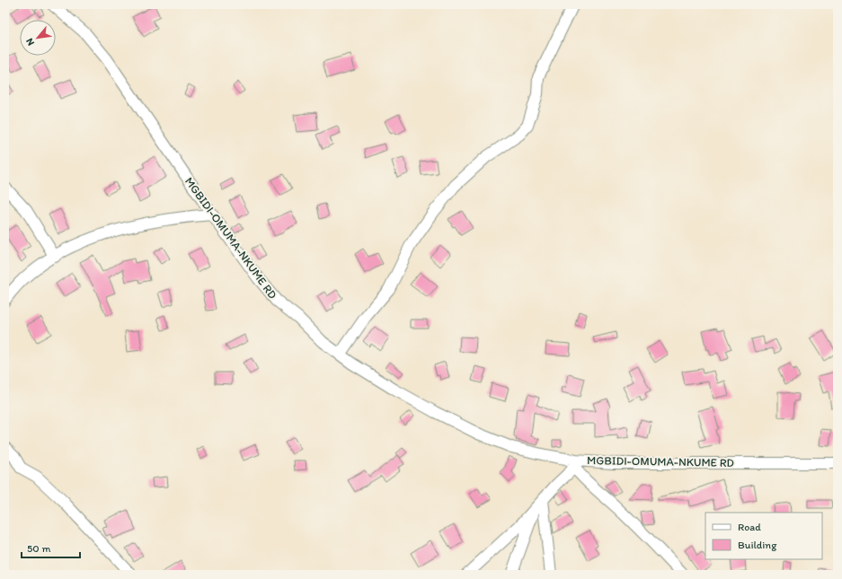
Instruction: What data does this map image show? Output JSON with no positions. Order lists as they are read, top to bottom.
{
  "streets": {
    "street": ["MGBIDI-OMUMA-NKUME RD"]
  },
  "legend": ["Road", "Building"],
  "scale_bar": "50 m",
  "north": "bottom left"
}
